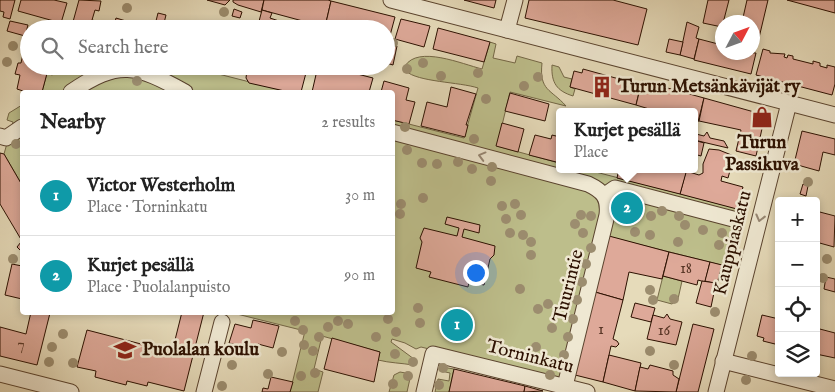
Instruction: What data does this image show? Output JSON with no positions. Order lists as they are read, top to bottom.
{
  "streets": {
    "street": ["Kauppiaskatu", "Tuurintie", "Torninkatu"]
  },
  "crossings": [
    ["Tuurintie", "Torninkatu"]
  ],
  "one_way": ["Kauppiaskatu"],
  "places": {
    "building": ["Turun Metsänkävijät ry"],
    "shop": ["Turun Passikuva"],
    "school or university": ["Puolalan koulu"]
  },
  "house_numbers": [
    "18",
    "1",
    "16",
    "7"
  ],
  "north": "top right",
  "page": {
    "search": "Search here",
    "heading": ["Nearby", "2 results"],
    "popup": ["Kurjet pesällä", "Place"],
    "list": [
      {
        "mark": "1",
        "name": "Victor Westerholm",
        "note": "Place · Torninkatu",
        "value": "30 m"
      },
      {
        "mark": "2",
        "name": "Kurjet pesällä",
        "note": "Place · Puolalanpuisto",
        "value": "90 m"
      }
    ],
    "pins": ["2", "1"],
    "map_buttons": ["+", "−"]
  }
}
